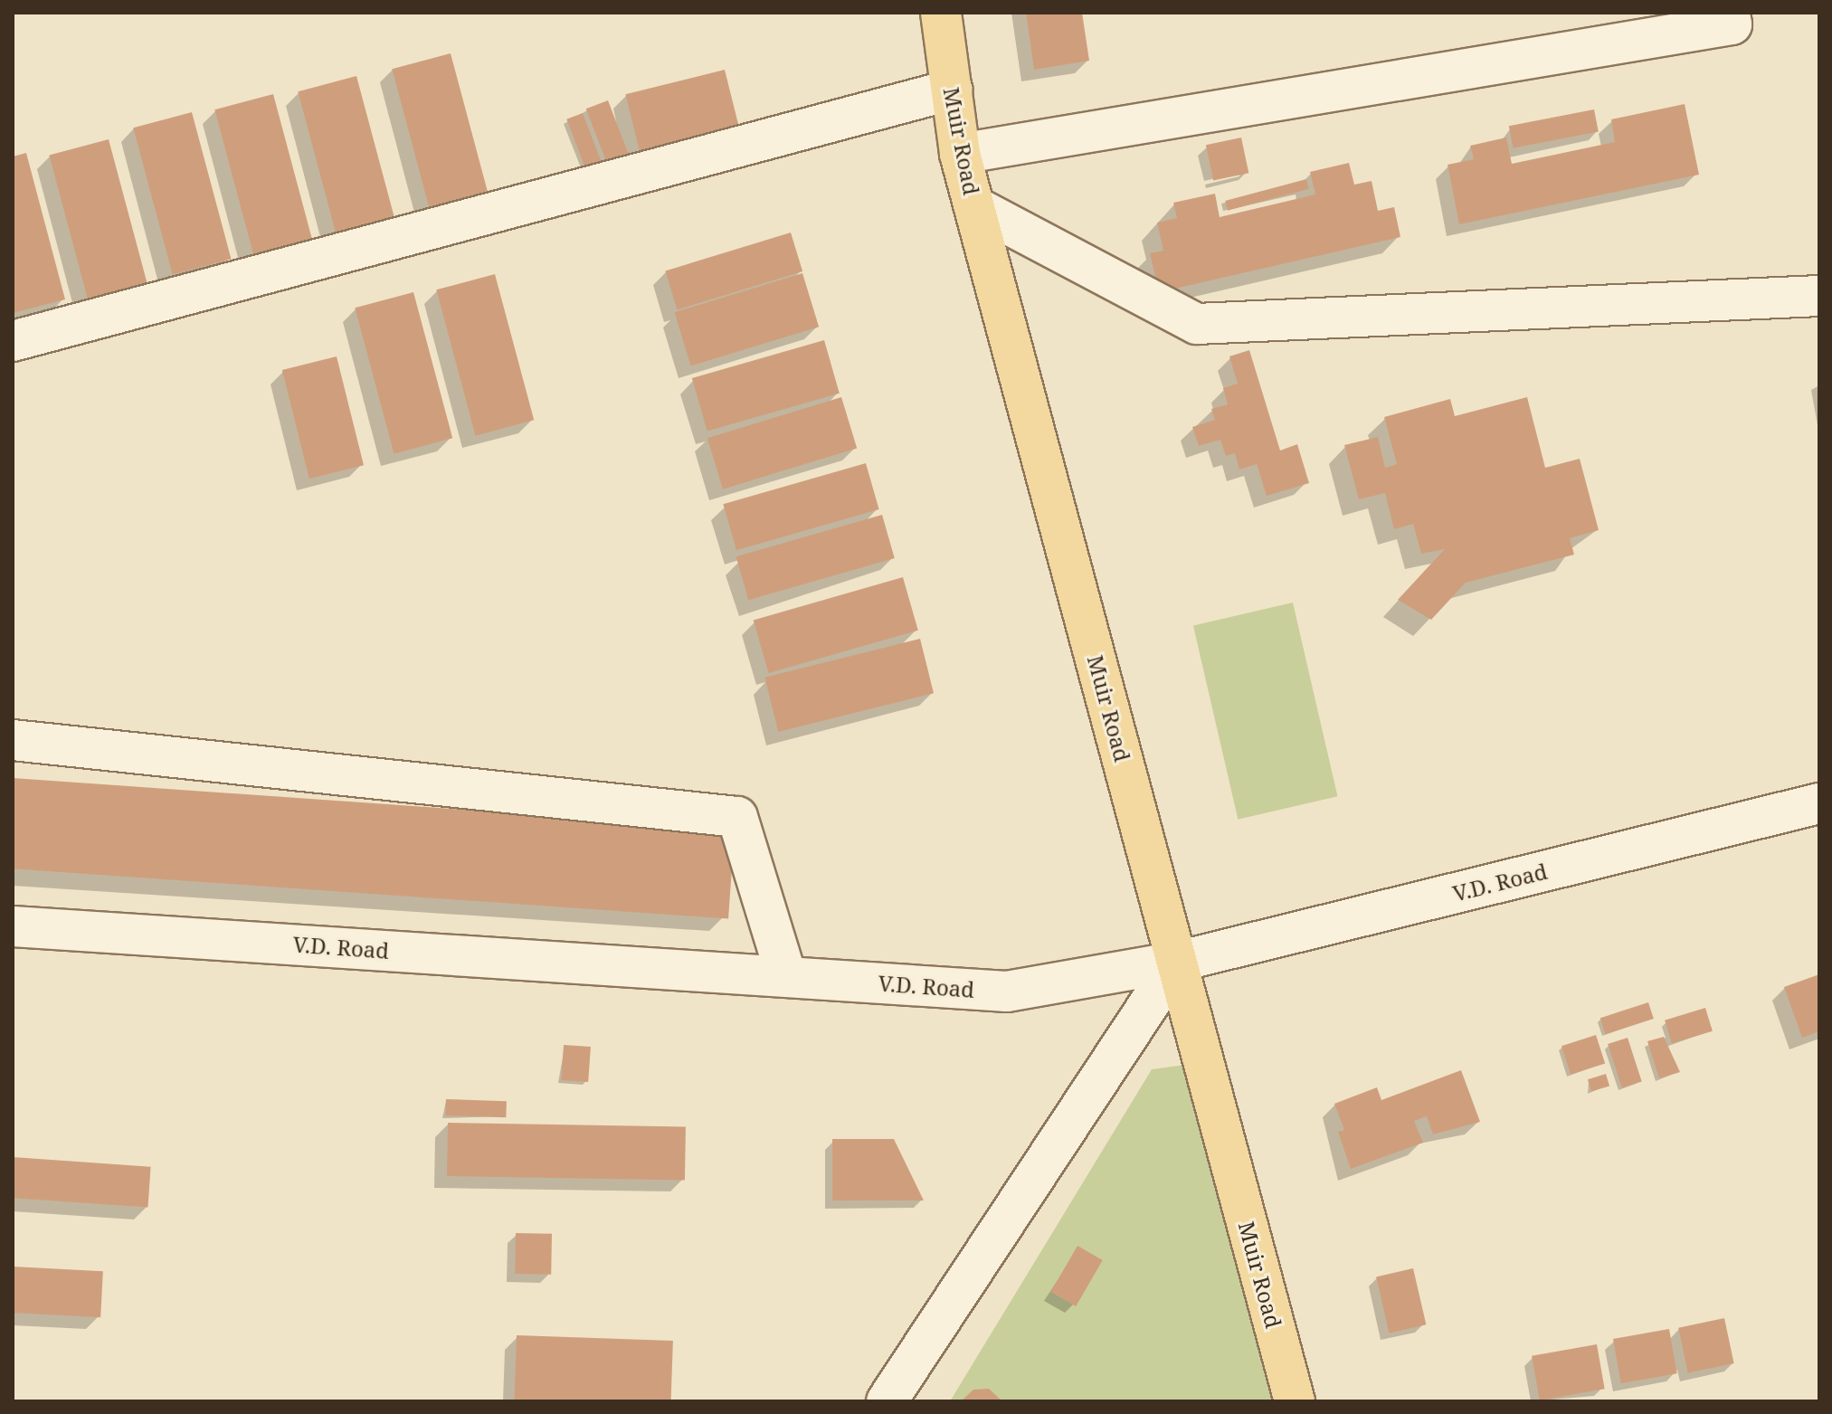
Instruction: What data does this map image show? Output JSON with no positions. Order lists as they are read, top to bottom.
{
  "streets": {
    "main road": ["Muir Road"],
    "street": ["V.D. Road"]
  },
  "crossings": [
    ["Muir Road", "V.D. Road"]
  ]
}
